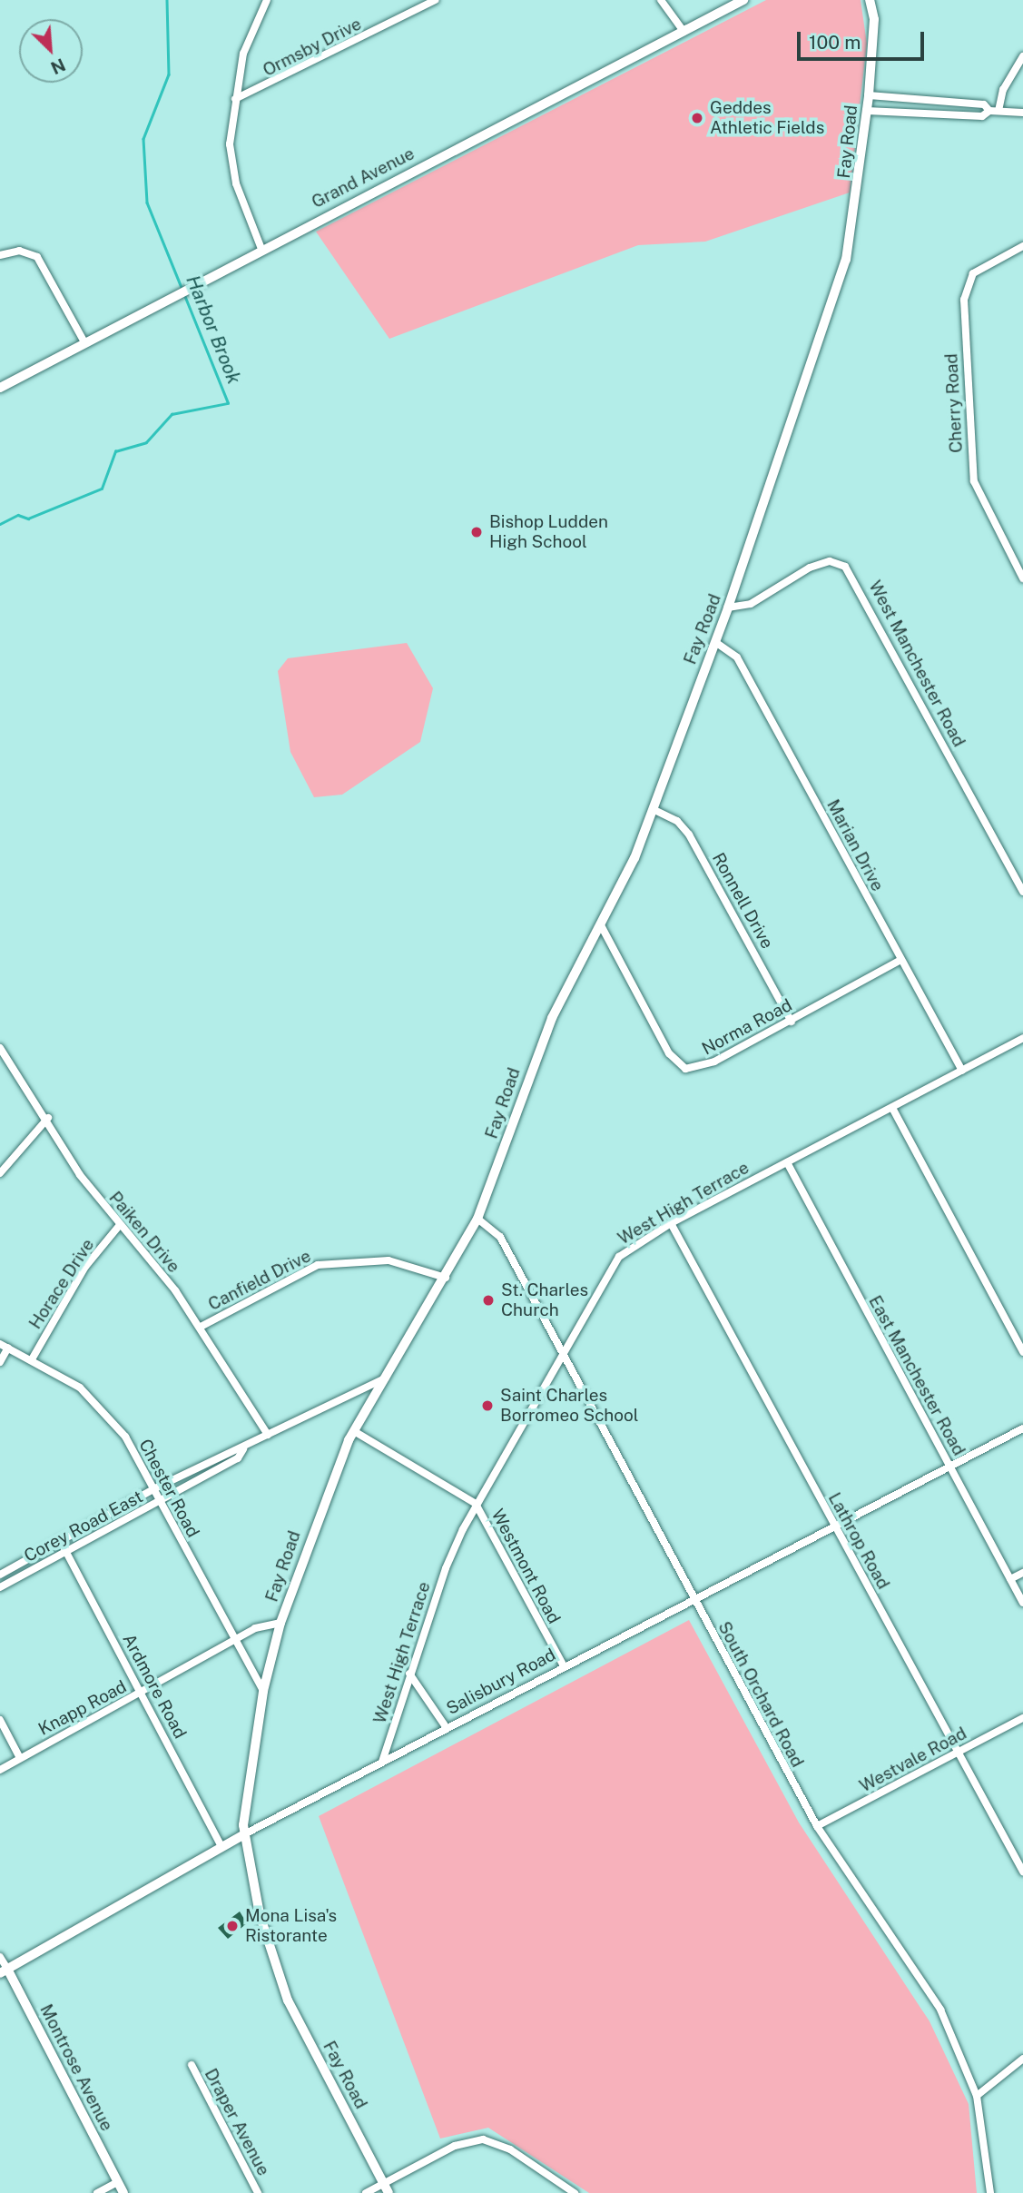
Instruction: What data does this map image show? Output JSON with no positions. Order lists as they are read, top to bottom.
{
  "streets": {
    "street": [
      "Ormsby Drive",
      "Fay Road",
      "Grand Avenue",
      "Cherry Road",
      "West Manchester Road",
      "Marian Drive",
      "Ronnell Drive",
      "Norma Road",
      "West High Terrace",
      "Paiken Drive",
      "Canfield Drive",
      "Horace Drive",
      "East Manchester Road",
      "Chester Road",
      "Corey Road East",
      "Lathrop Road",
      "Westmont Road",
      "Salisbury Road",
      "Ardmore Road",
      "South Orchard Road",
      "Knapp Road",
      "Westvale Road",
      "Montrose Avenue",
      "Draper Avenue"
    ]
  },
  "crossings": [
    ["Fay Road", "West Manchester Road"],
    ["Fay Road", "Marian Drive"],
    ["Fay Road", "Ronnell Drive"],
    ["Fay Road", "Norma Road"],
    ["Fay Road", "Canfield Drive"],
    ["Fay Road", "Chester Road"],
    ["Fay Road", "Corey Road East"],
    ["Fay Road", "Westmont Road"],
    ["Fay Road", "Salisbury Road"],
    ["Fay Road", "South Orchard Road"],
    ["Fay Road", "Knapp Road"],
    ["Marian Drive", "Norma Road"],
    ["Marian Drive", "West High Terrace"],
    ["Ronnell Drive", "Norma Road"],
    ["West High Terrace", "East Manchester Road"],
    ["West High Terrace", "Lathrop Road"],
    ["West High Terrace", "Westmont Road"],
    ["West High Terrace", "Salisbury Road"],
    ["West High Terrace", "South Orchard Road"],
    ["Paiken Drive", "Canfield Drive"],
    ["Paiken Drive", "Horace Drive"],
    ["Paiken Drive", "Corey Road East"],
    ["Horace Drive", "Chester Road"],
    ["East Manchester Road", "Salisbury Road"],
    ["Chester Road", "Corey Road East"],
    ["Chester Road", "Knapp Road"],
    ["Corey Road East", "Ardmore Road"],
    ["Lathrop Road", "Salisbury Road"],
    ["Lathrop Road", "Westvale Road"],
    ["Westmont Road", "Salisbury Road"],
    ["Salisbury Road", "Ardmore Road"],
    ["Salisbury Road", "South Orchard Road"],
    ["Salisbury Road", "Montrose Avenue"],
    ["Ardmore Road", "Knapp Road"],
    ["South Orchard Road", "Westvale Road"]
  ],
  "water": ["Harbor Brook"],
  "places": [
    "Geddes Athletic Fields",
    "Bishop Ludden High School",
    "St. Charles Church",
    "Saint Charles Borromeo School",
    "Mona Lisa's Ristorante"
  ],
  "scale_bar": "100 m",
  "north": "bottom right"
}
